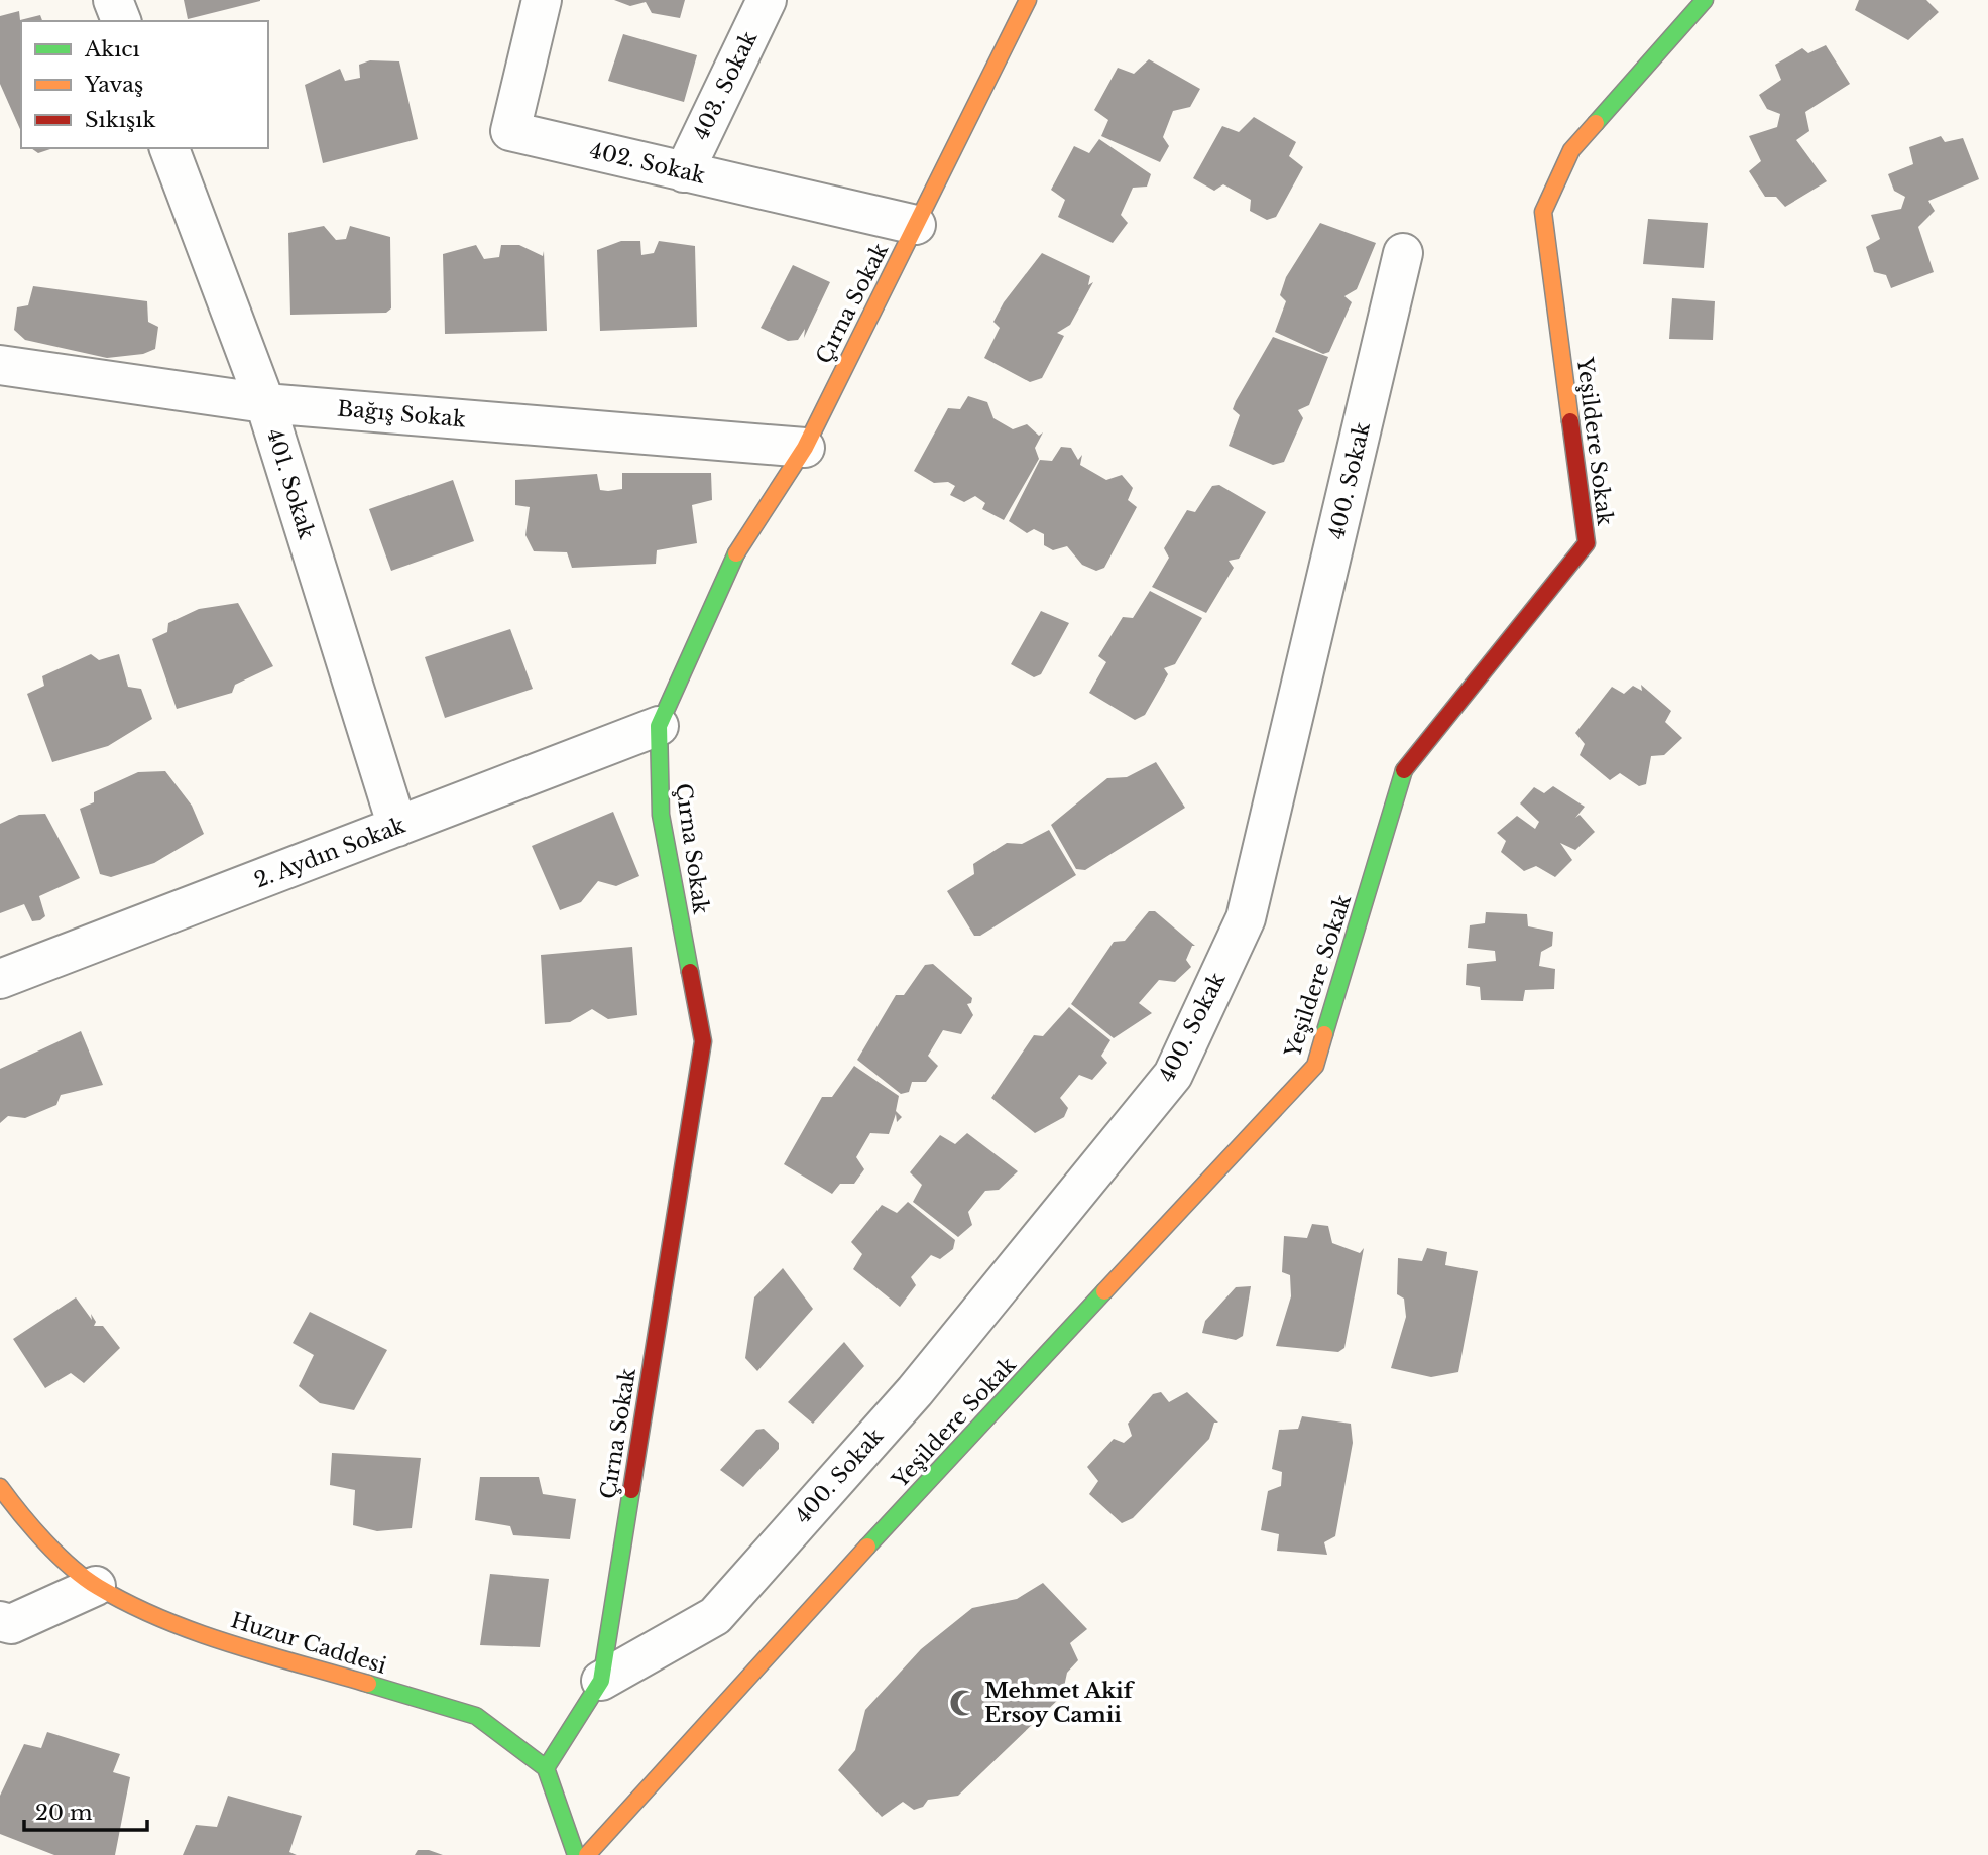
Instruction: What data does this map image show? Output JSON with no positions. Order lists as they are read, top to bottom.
{
  "streets": {
    "street": [
      "403. Sokak",
      "402. Sokak",
      "Çırna Sokak",
      "Bağış Sokak",
      "Yeşildere Sokak",
      "400. Sokak",
      "401. Sokak",
      "2. Aydın Sokak",
      "Huzur Caddesi"
    ]
  },
  "crossings": [
    ["403. Sokak", "402. Sokak"],
    ["402. Sokak", "Çırna Sokak"],
    ["Çırna Sokak", "Bağış Sokak"],
    ["Çırna Sokak", "400. Sokak"],
    ["Çırna Sokak", "2. Aydın Sokak"],
    ["Çırna Sokak", "Huzur Caddesi"],
    ["Bağış Sokak", "401. Sokak"],
    ["401. Sokak", "2. Aydın Sokak"]
  ],
  "places": {
    "mosque": ["Mehmet Akif Ersoy Camii"]
  },
  "legend": ["Akıcı", "Yavaş", "Sıkışık"],
  "scale_bar": "20 m"
}
